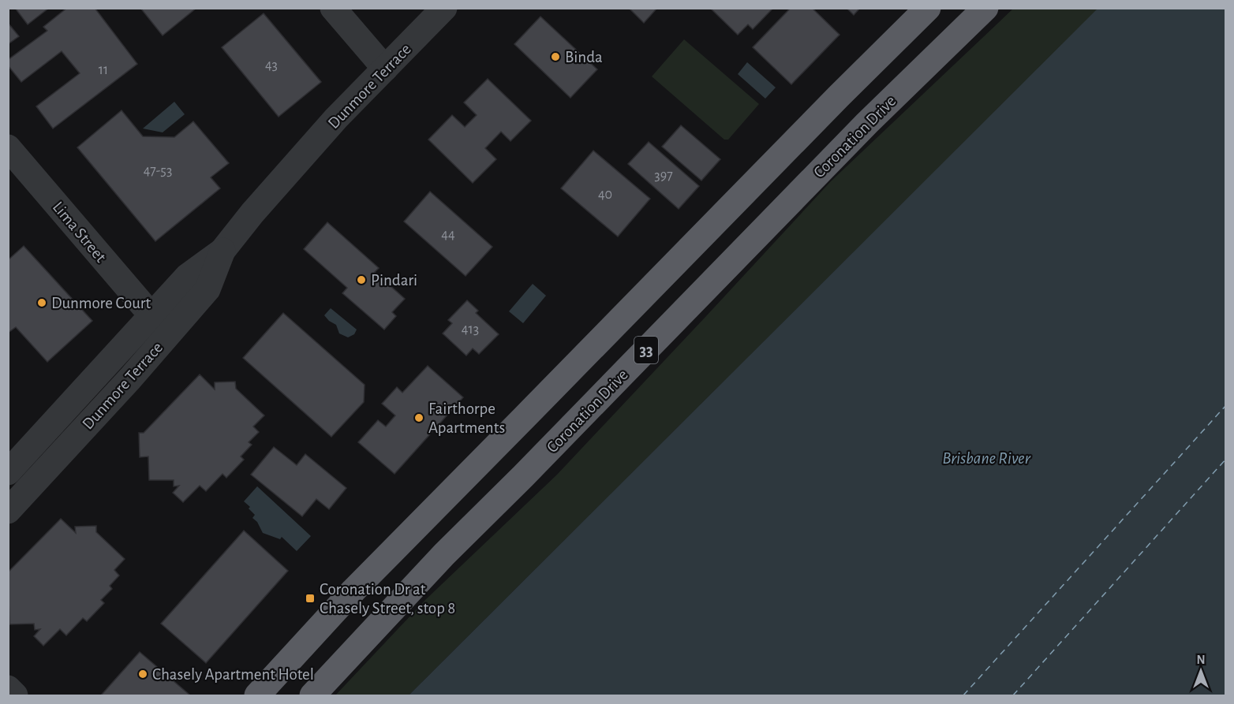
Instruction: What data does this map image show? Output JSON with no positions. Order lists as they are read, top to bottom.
{
  "streets": {
    "highway": ["Coronation Drive", "33"],
    "street": ["Dunmore Terrace", "Lima Street"]
  },
  "crossings": [
    ["Dunmore Terrace", "Lima Street"]
  ],
  "water": ["Brisbane River"],
  "places": {
    "other": [
      "Binda",
      "Pindari",
      "Dunmore Court",
      "Fairthorpe Apartments",
      "Chasely Apartment Hotel"
    ],
    "transit": ["Coronation Dr at Chasely Street, stop 8"]
  },
  "house_numbers": [
    "43",
    "11",
    "47-53",
    "397",
    "40",
    "44",
    "413"
  ],
  "north": "top"
}
